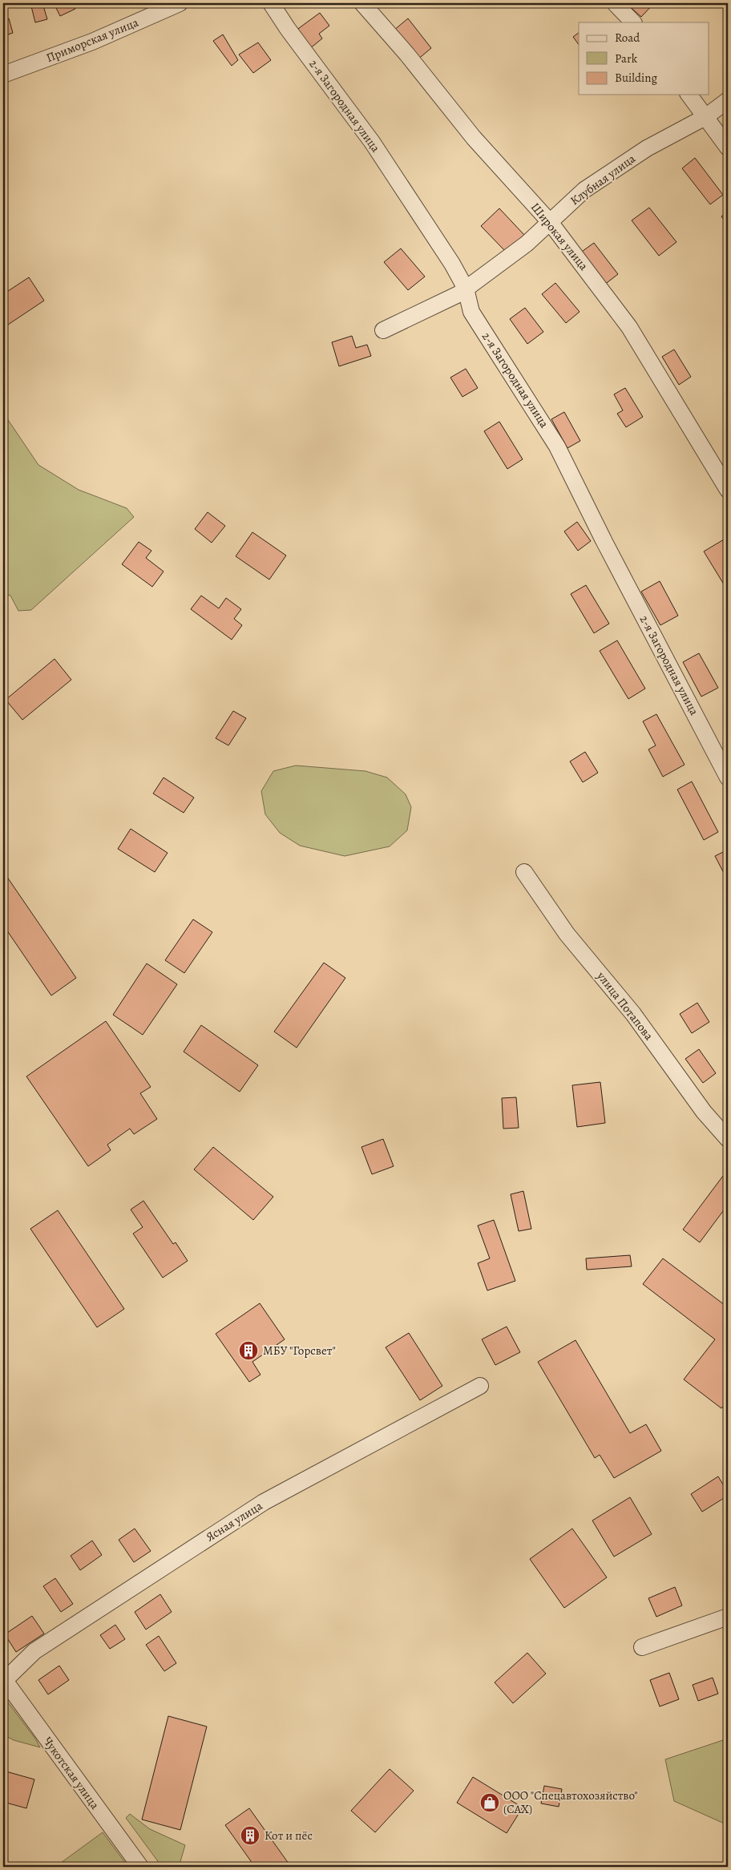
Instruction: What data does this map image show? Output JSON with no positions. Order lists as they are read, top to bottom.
{
  "streets": {
    "street": [
      "Приморская улица",
      "2-я Загородная улица",
      "Клубная улица",
      "Широкая улица",
      "улица Потапова",
      "Ясная улица",
      "Чукотская улица"
    ]
  },
  "crossings": [
    ["2-я Загородная улица", "Клубная улица"],
    ["Клубная улица", "Широкая улица"],
    ["Ясная улица", "Чукотская улица"]
  ],
  "places": {
    "building": ["МБУ \"Горсвет\"", "Кот и пёс"],
    "shop": ["ООО \"Спецавтохозяйство\" (САХ)"]
  },
  "legend": ["Road", "Park", "Building"]
}
